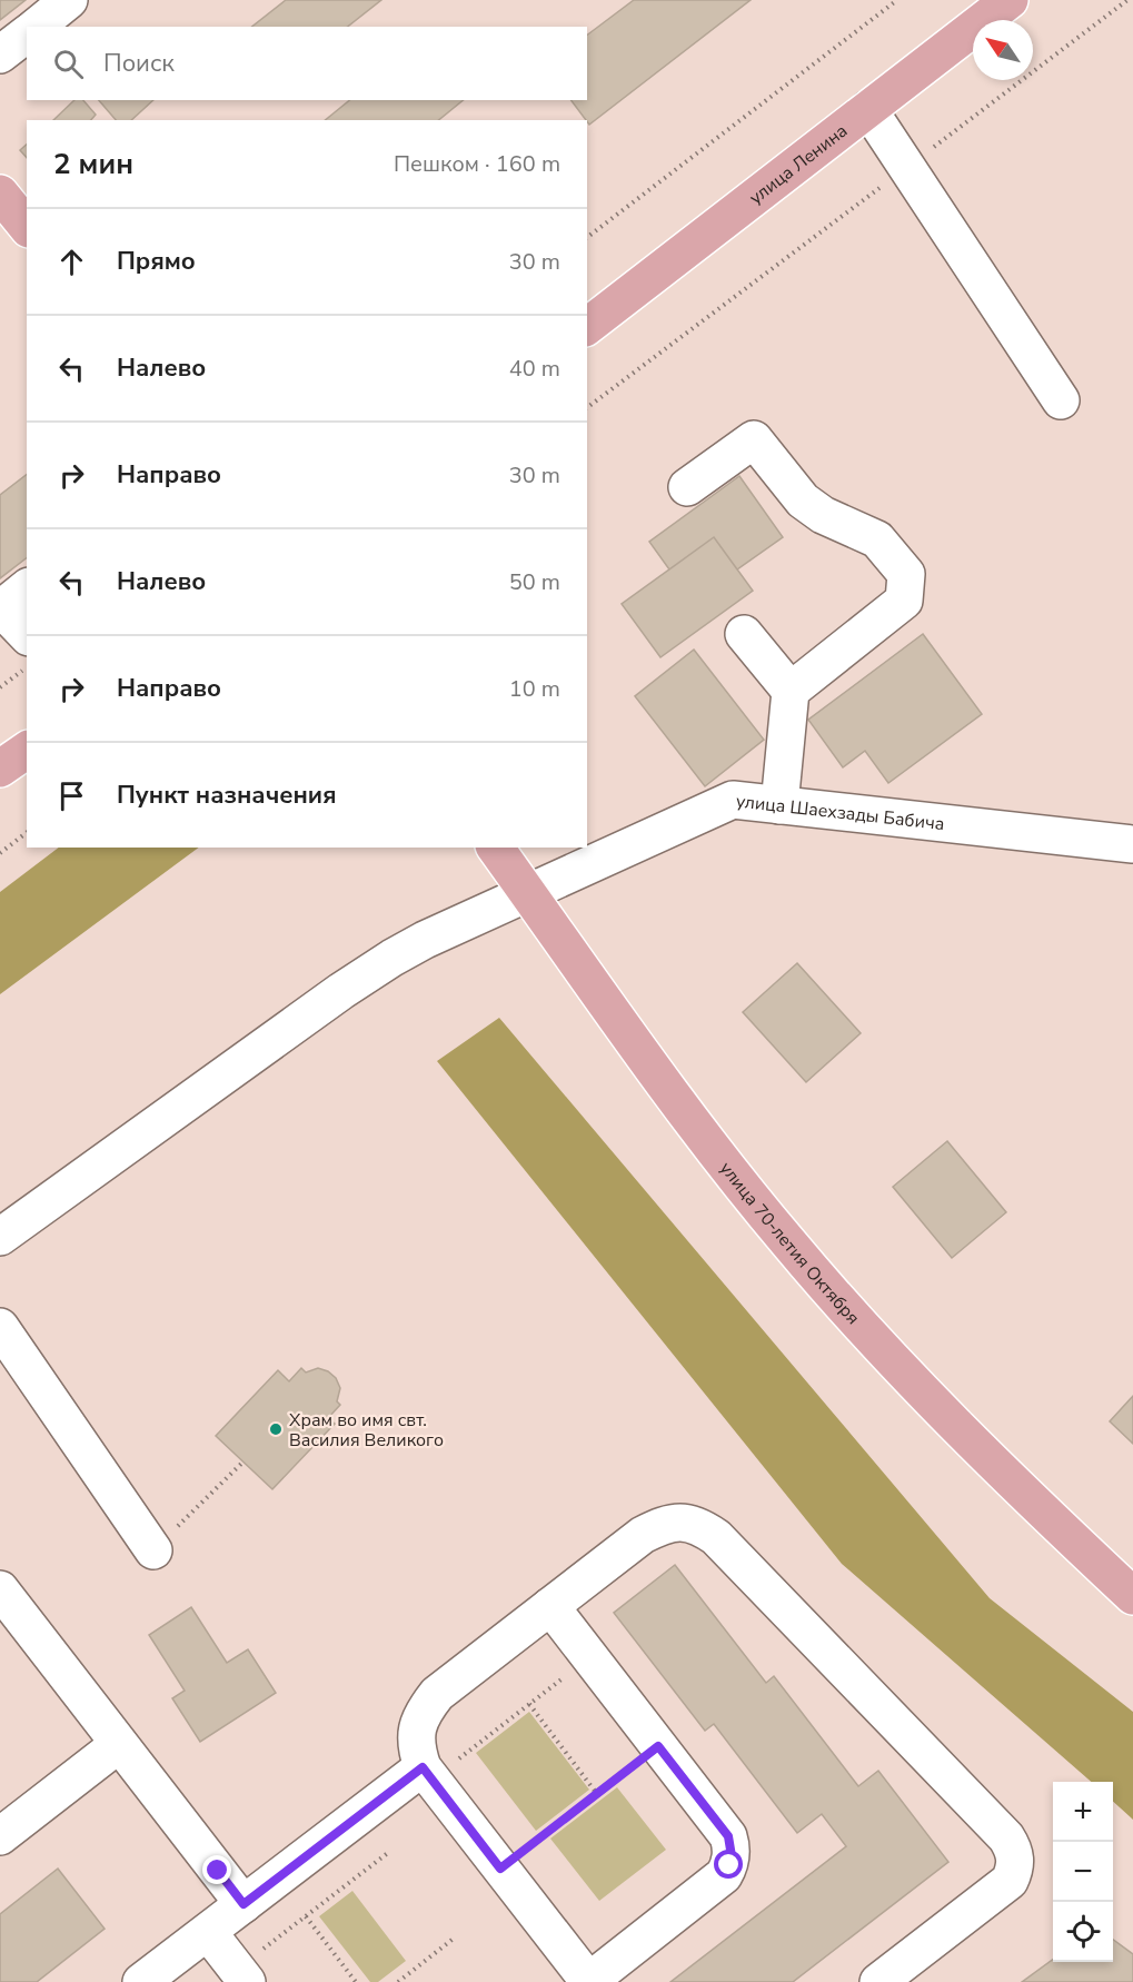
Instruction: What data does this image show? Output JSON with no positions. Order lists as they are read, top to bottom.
{
  "streets": {
    "main road": ["улица Ленина", "улица 70-летия Октября"],
    "street": ["улица Шаехзады Бабича"]
  },
  "crossings": [
    ["улица Шаехзады Бабича", "улица 70-летия Октября"]
  ],
  "places": ["Храм во имя свт. Василия Великого"],
  "north": "top left",
  "page": {
    "search": "Поиск",
    "heading": ["2 мин", "Пешком · 160 m"],
    "list": [
      ["Прямо", "30 m"],
      ["Налево", "40 m"],
      ["Направо", "30 m"],
      ["Налево", "50 m"],
      ["Направо", "10 m"],
      "Пункт назначения"
    ],
    "map_buttons": ["+", "−"]
  }
}
